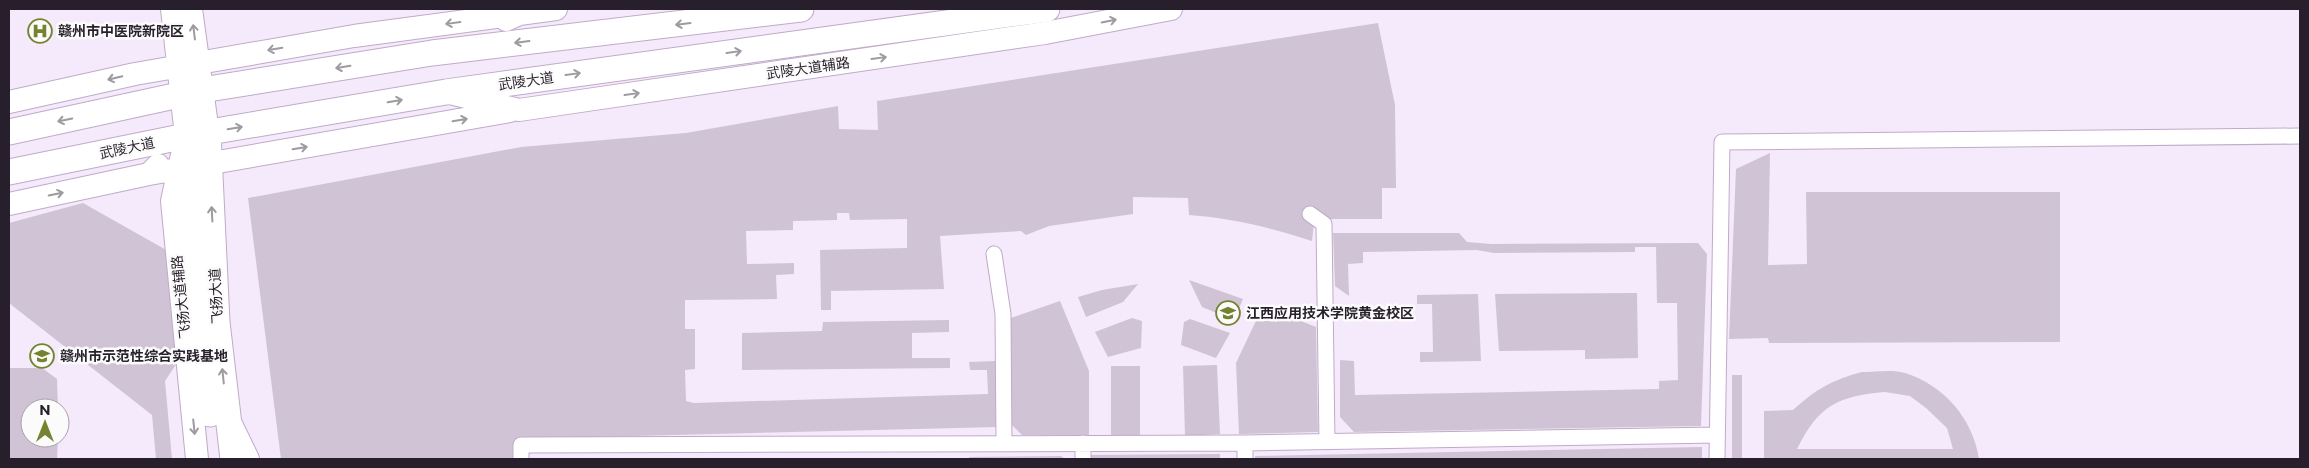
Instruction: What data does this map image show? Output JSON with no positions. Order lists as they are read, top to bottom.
{
  "streets": {
    "main road": ["武陵大道", "飞扬大道"],
    "street": ["武陵大道辅路", "飞扬大道辅路"]
  },
  "crossings": [
    ["武陵大道辅路", "武陵大道"],
    ["武陵大道", "飞扬大道"],
    ["飞扬大道", "飞扬大道辅路"]
  ],
  "one_way": ["武陵大道辅路", "飞扬大道辅路"],
  "places": {
    "hospital": ["赣州市中医院新院区"],
    "school or university": ["江西应用技术学院黄金校区", "赣州市示范性综合实践基地"]
  },
  "north": "top"
}
